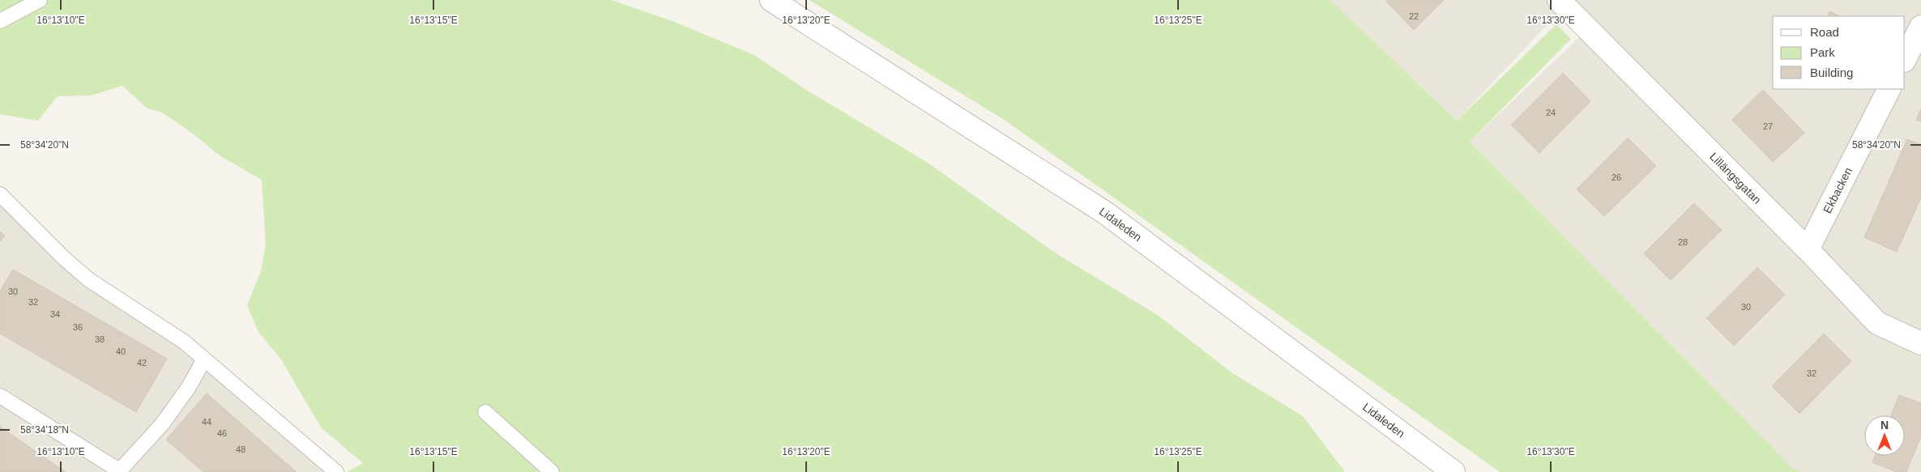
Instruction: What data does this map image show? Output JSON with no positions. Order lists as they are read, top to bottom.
{
  "streets": {
    "street": ["Lillängsgatan", "Ekbacken", "Lidaleden"]
  },
  "crossings": [
    ["Lillängsgatan", "Ekbacken"]
  ],
  "house_numbers": [
    "22",
    "24",
    "27",
    "26",
    "28",
    "30",
    "32",
    "30",
    "34",
    "36",
    "38",
    "40",
    "42",
    "32",
    "44",
    "46",
    "48"
  ],
  "legend": ["Road", "Park", "Building"],
  "north": "top",
  "coordinates": [
    "16°13'10\"E",
    "16°13'15\"E",
    "16°13'20\"E",
    "16°13'25\"E",
    "16°13'30\"E",
    "58°34'20\"N",
    "58°34'18\"N"
  ]
}
